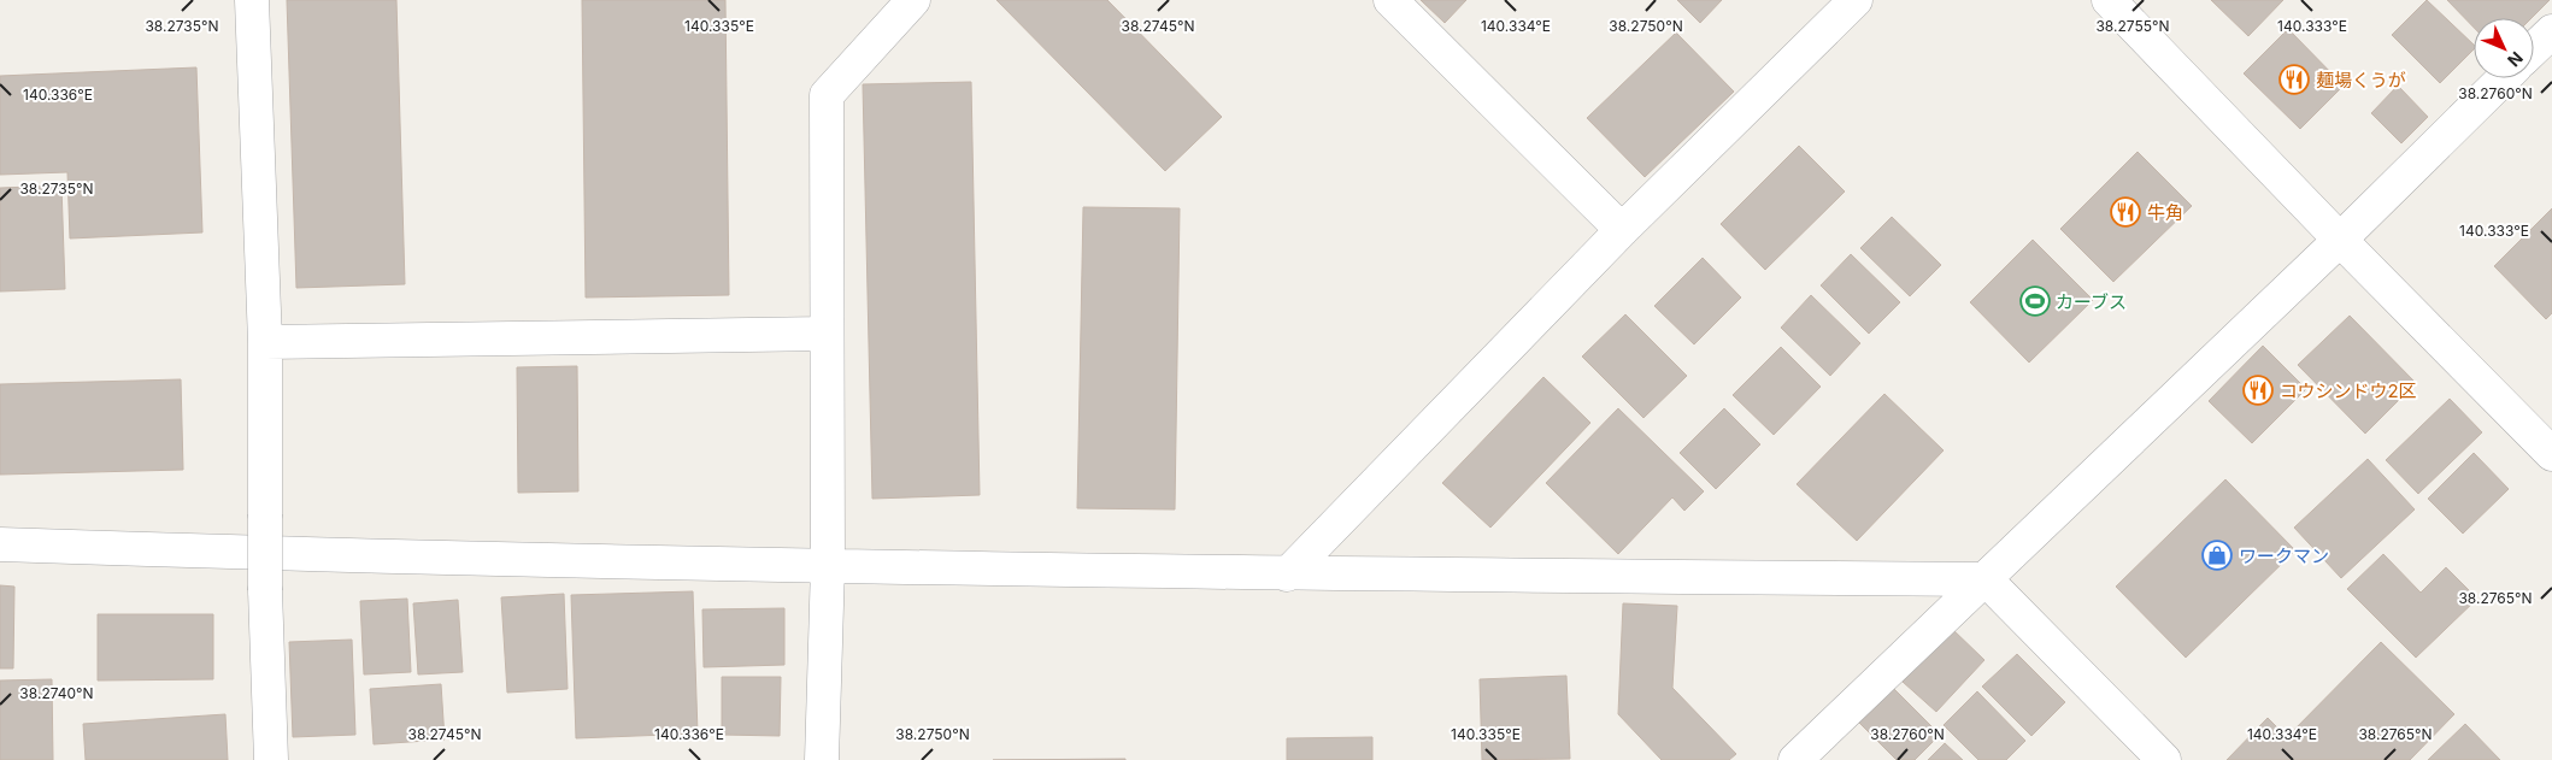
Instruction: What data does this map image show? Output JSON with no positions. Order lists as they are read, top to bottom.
{
  "places": {
    "restaurant": ["麺場くうが", "牛角", "コウシンドウ2区"],
    "sports": ["カーブス"],
    "shop": ["ワークマン"]
  },
  "north": "bottom right",
  "coordinates": [
    "140.333°E",
    "140.335°E",
    "140.334°E",
    "38.2750°N",
    "38.2735°N",
    "38.2745°N",
    "38.2755°N",
    "38.2760°N",
    "140.336°E",
    "38.2765°N",
    "38.2740°N"
  ]
}
